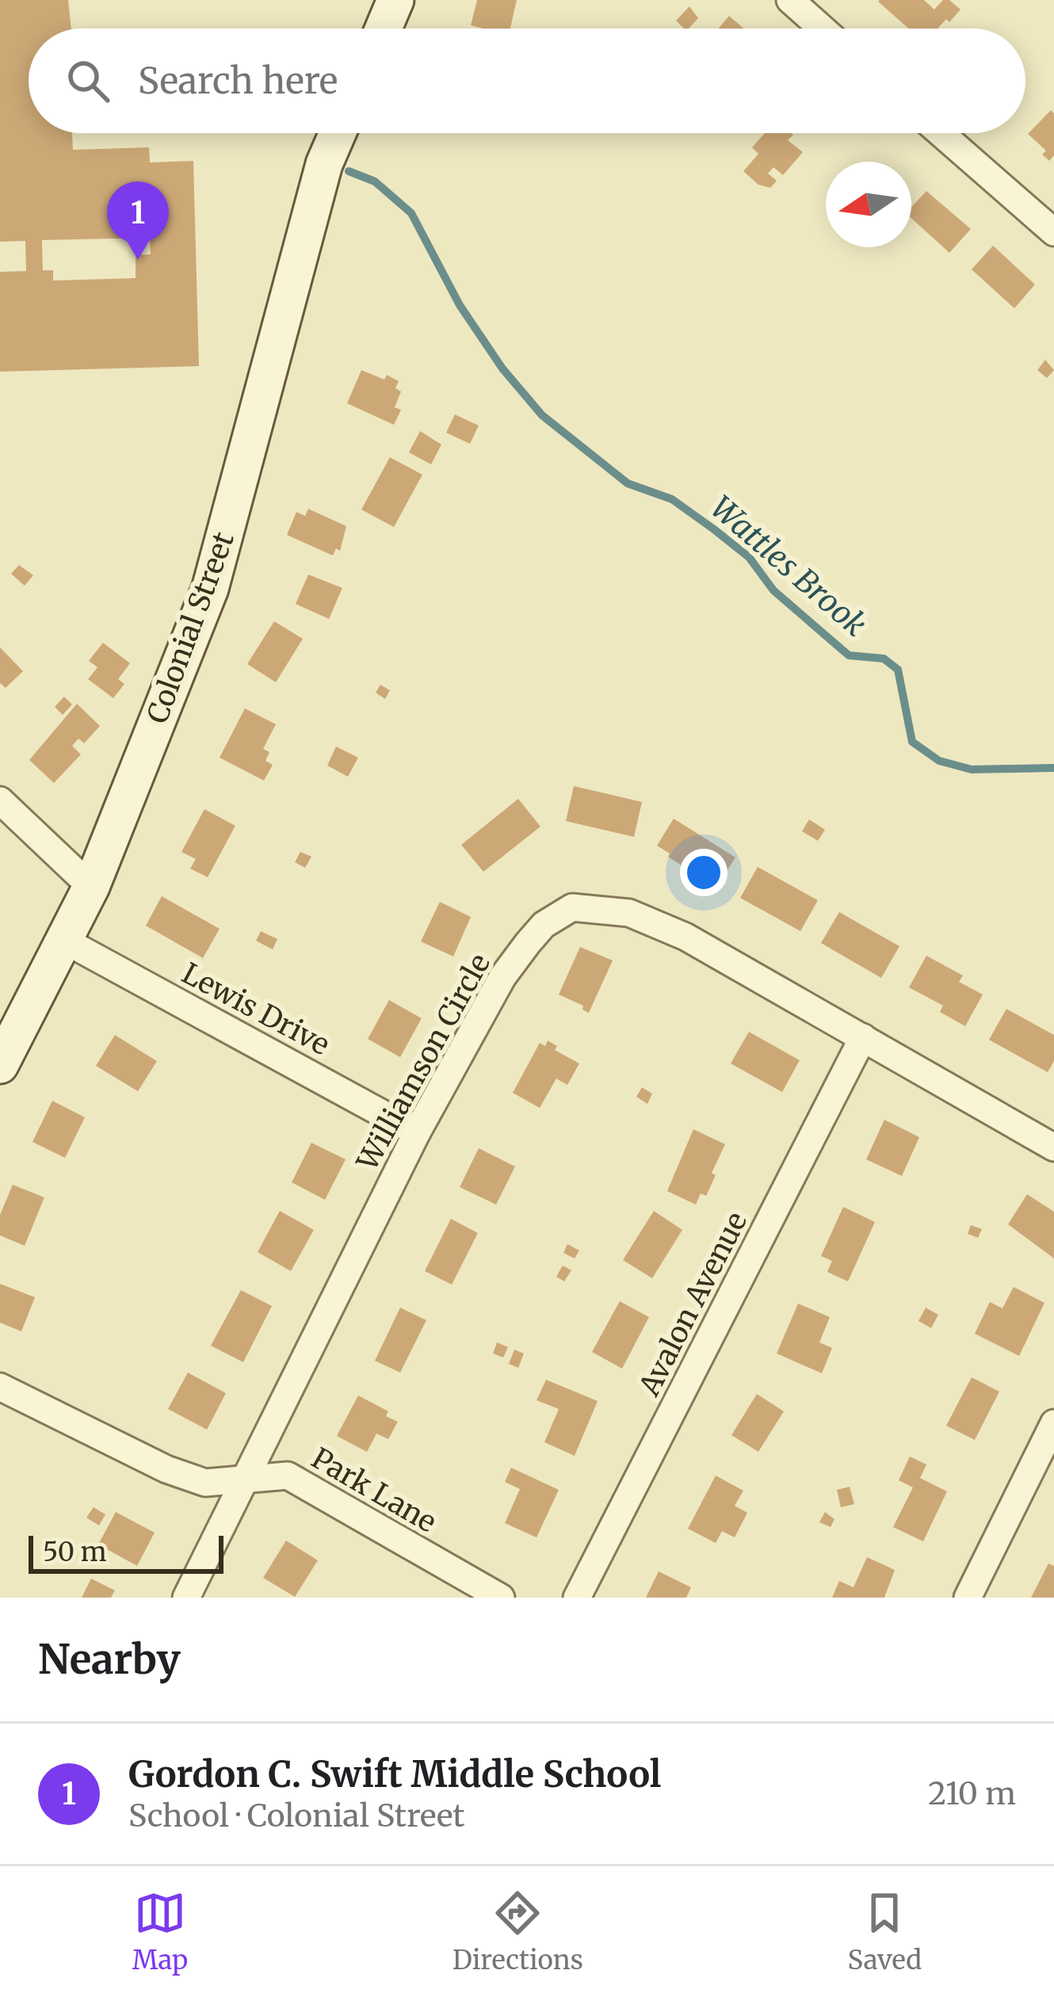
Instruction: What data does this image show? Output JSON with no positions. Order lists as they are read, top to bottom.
{
  "streets": {
    "street": [
      "Colonial Street",
      "Lewis Drive",
      "Williamson Circle",
      "Avalon Avenue",
      "Park Lane"
    ]
  },
  "crossings": [
    ["Colonial Street", "Lewis Drive"],
    ["Lewis Drive", "Williamson Circle"],
    ["Williamson Circle", "Avalon Avenue"],
    ["Williamson Circle", "Park Lane"]
  ],
  "water": ["Wattles Brook"],
  "scale_bar": "50 m",
  "north": "left",
  "page": {
    "search": "Search here",
    "pins": "1",
    "scale": "50 m",
    "heading": "Nearby",
    "list": [
      {
        "mark": "1",
        "name": "Gordon C. Swift Middle School",
        "note": "School · Colonial Street",
        "value": "210 m"
      }
    ],
    "nav": ["Map", "Directions", "Saved"]
  }
}
